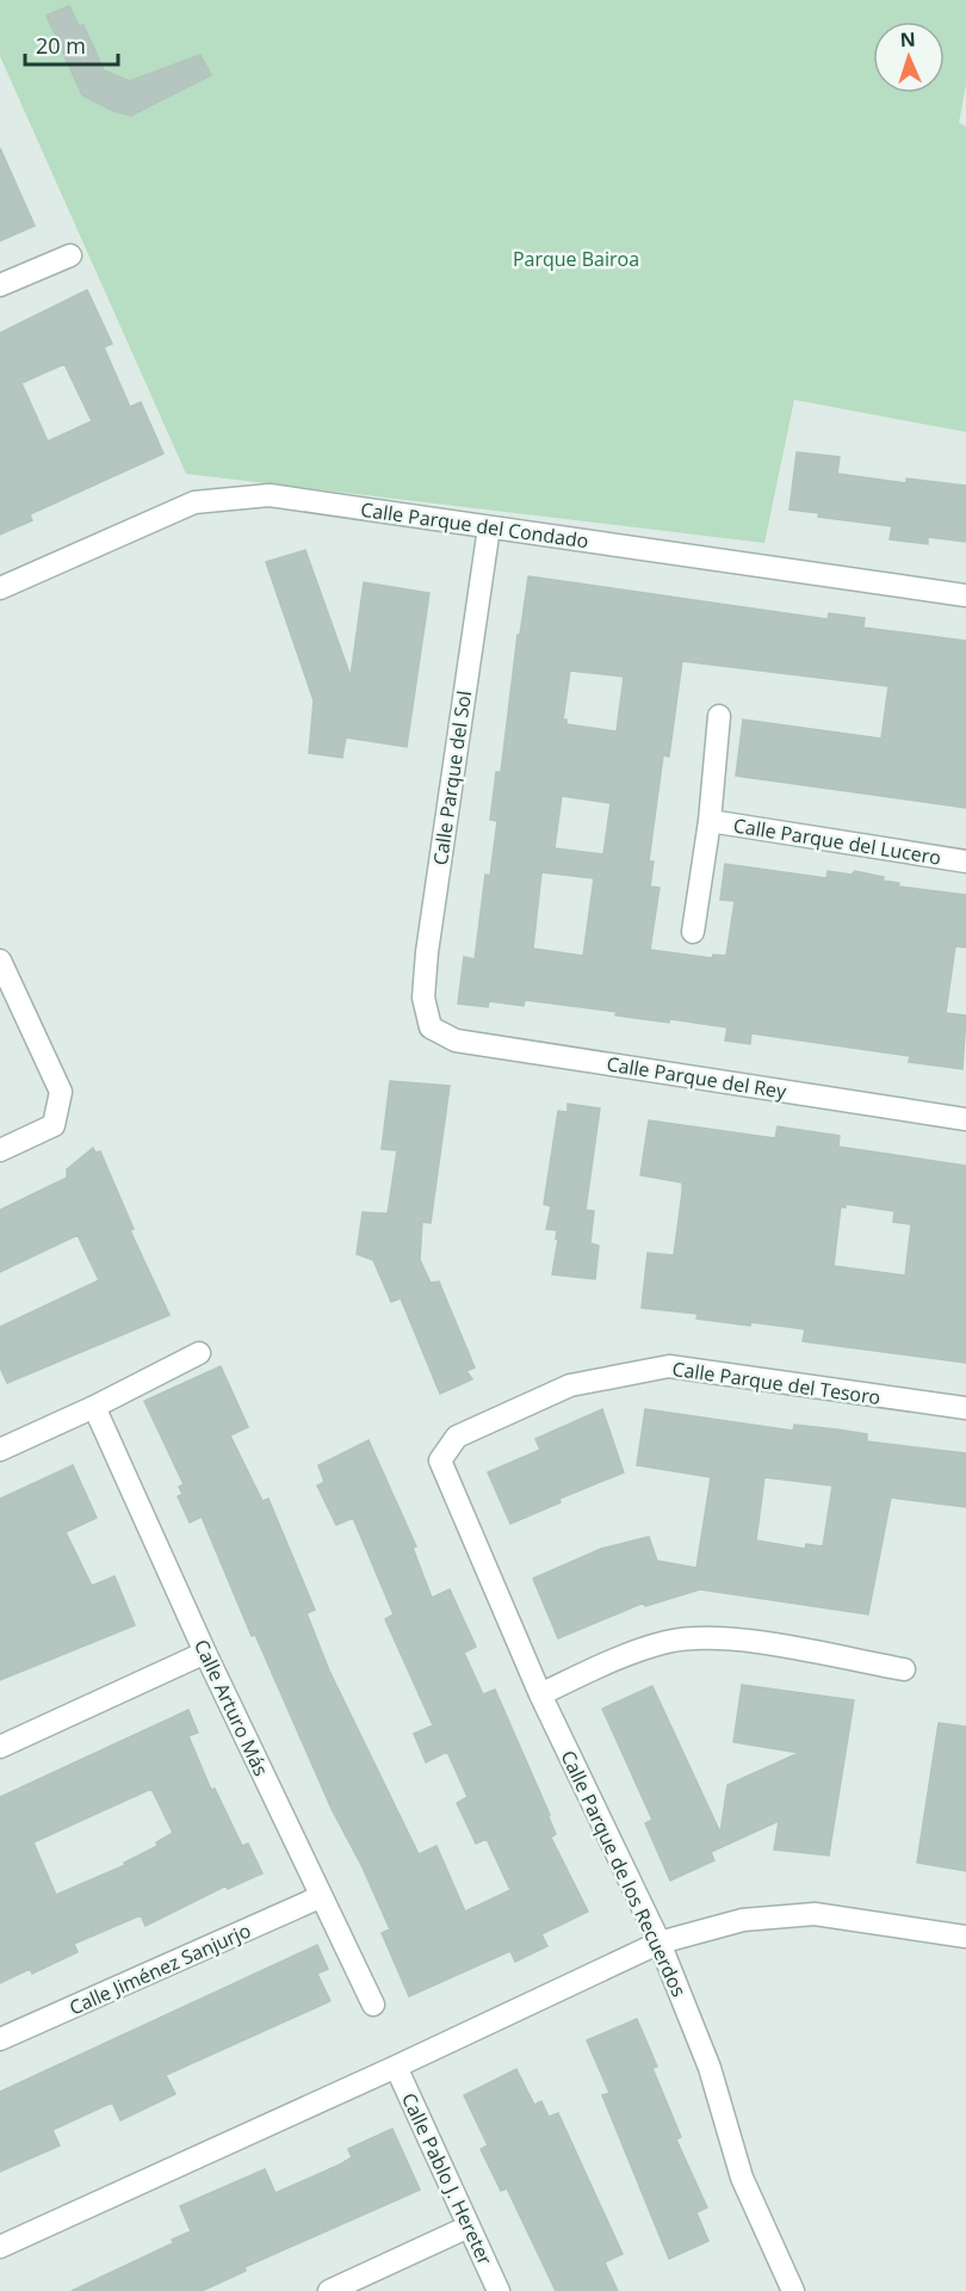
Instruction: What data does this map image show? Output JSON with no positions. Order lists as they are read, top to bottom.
{
  "streets": {
    "street": [
      "Calle Parque del Condado",
      "Calle Parque del Sol",
      "Calle Parque del Lucero",
      "Calle Parque del Rey",
      "Calle Parque del Tesoro",
      "Calle Arturo Más",
      "Calle Parque de los Recuerdos",
      "Calle Jiménez Sanjurjo",
      "Calle Pablo J. Hereter"
    ]
  },
  "crossings": [
    ["Calle Parque del Condado", "Calle Parque del Sol"],
    ["Calle Parque del Sol", "Calle Parque del Rey"],
    ["Calle Parque del Tesoro", "Calle Parque de los Recuerdos"],
    ["Calle Arturo Más", "Calle Jiménez Sanjurjo"]
  ],
  "parks": ["Parque Bairoa"],
  "scale_bar": "20 m",
  "north": "top"
}
